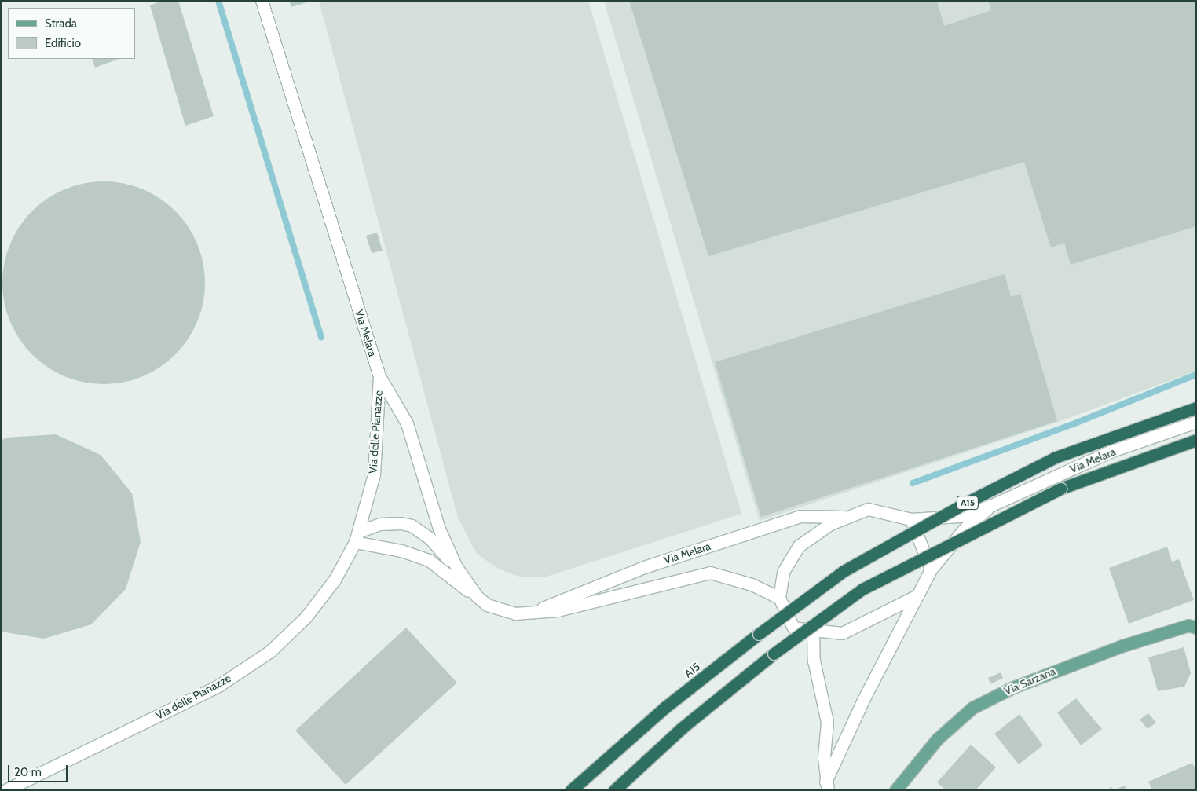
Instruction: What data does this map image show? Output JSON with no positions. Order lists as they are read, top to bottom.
{
  "streets": {
    "highway": ["A15"],
    "main road": ["Via Sarzana"],
    "street": ["Via Melara", "Via delle Pianazze"]
  },
  "crossings": [
    ["Via Melara", "Via delle Pianazze"]
  ],
  "legend": ["Strada", "Edificio"],
  "scale_bar": "20 m"
}
